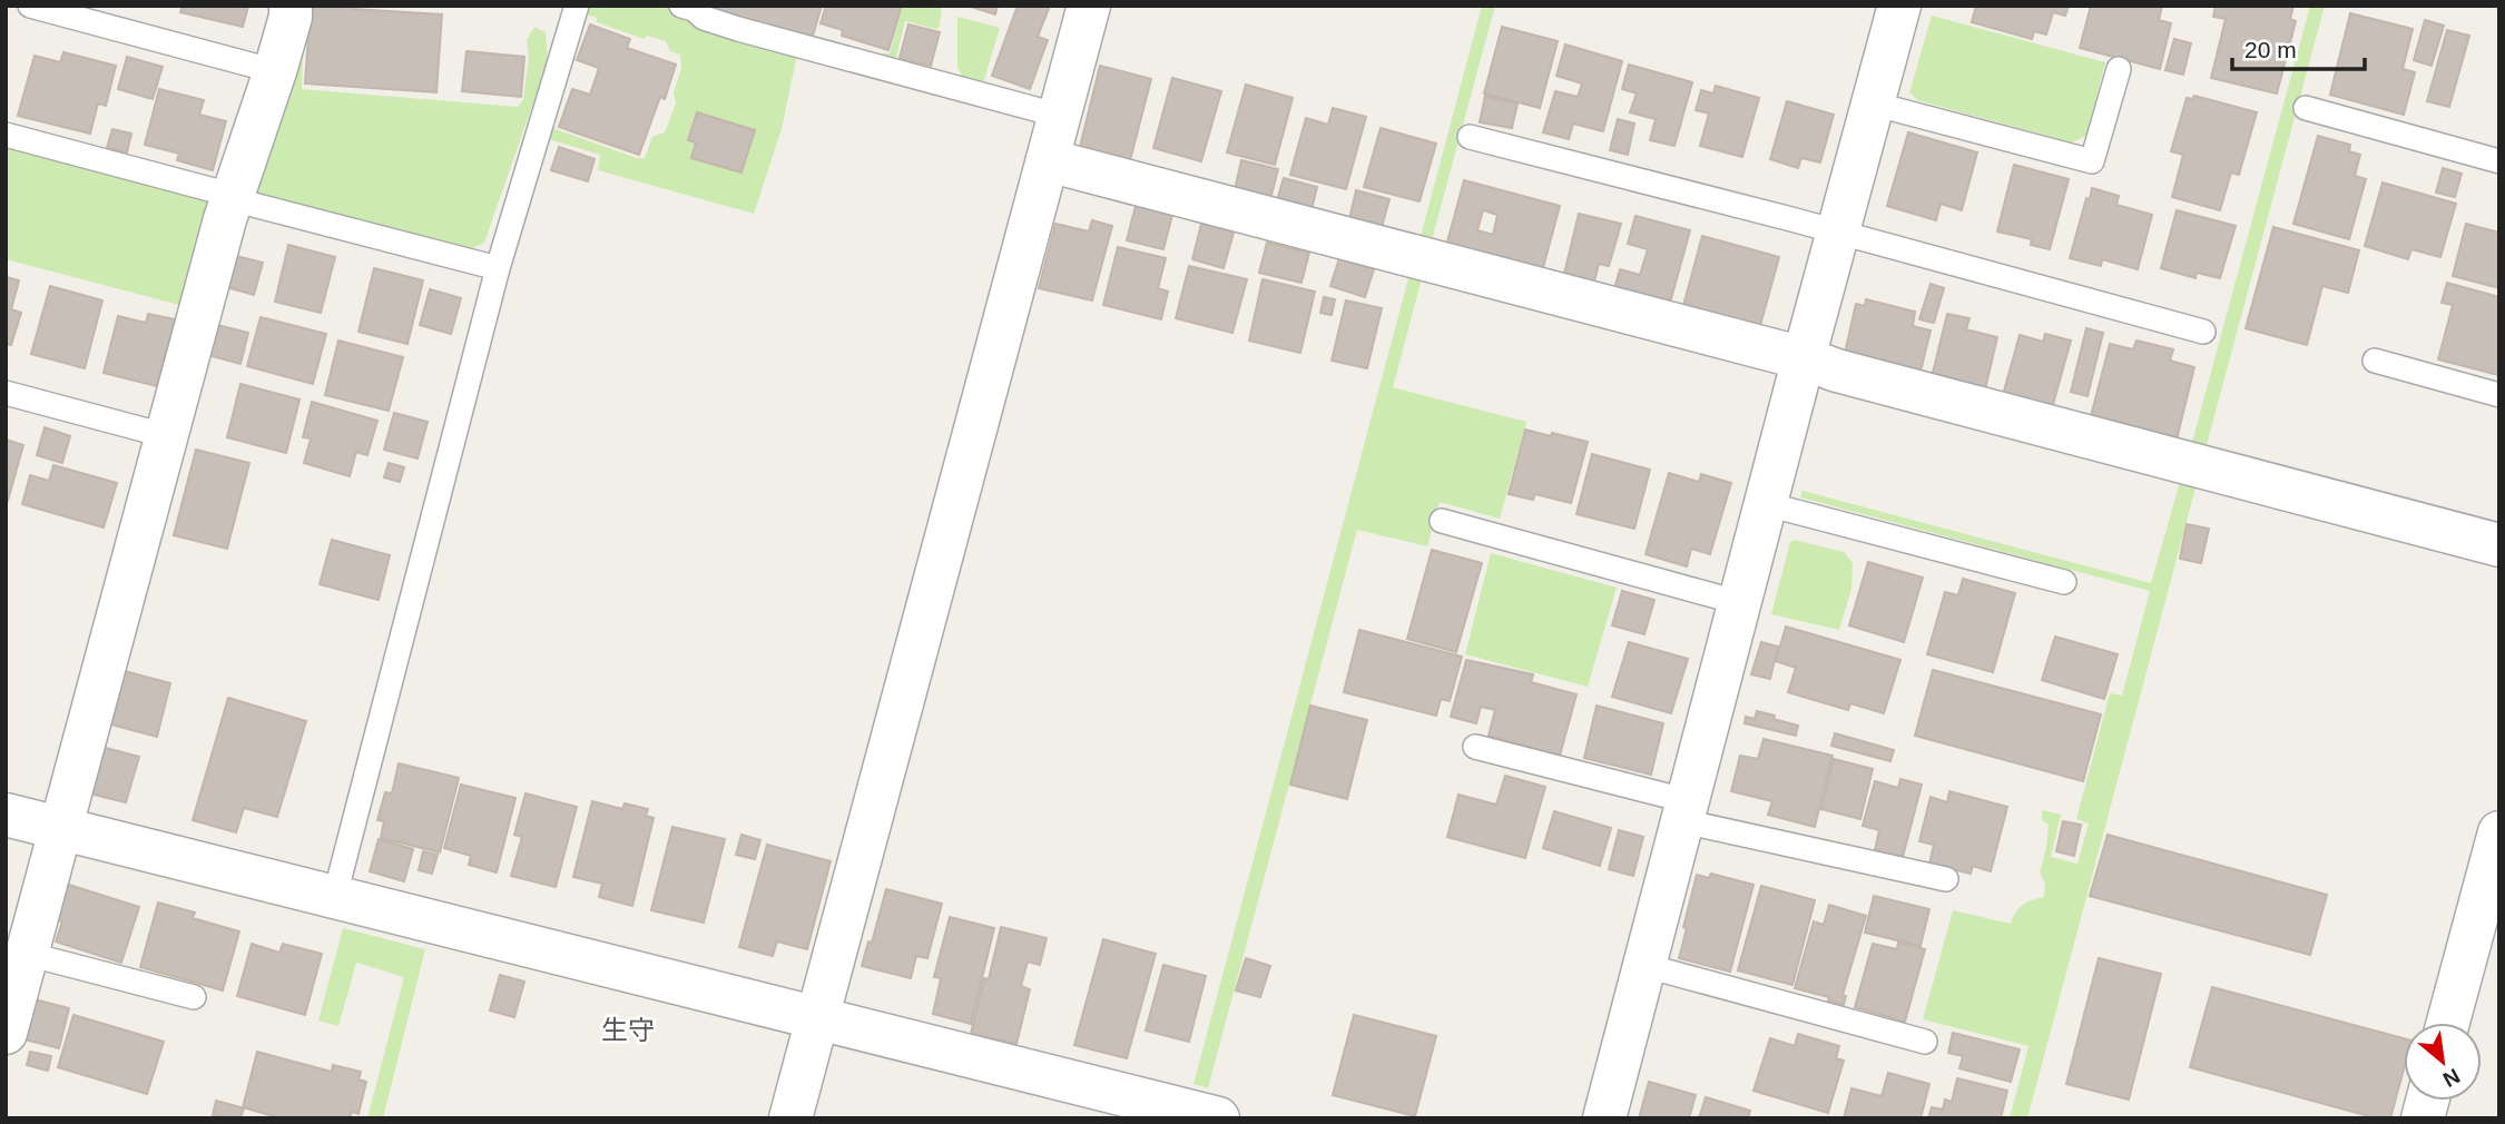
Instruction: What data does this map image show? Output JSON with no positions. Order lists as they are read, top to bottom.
{
  "districts": ["生守"],
  "scale_bar": "20 m",
  "north": "bottom right"
}
